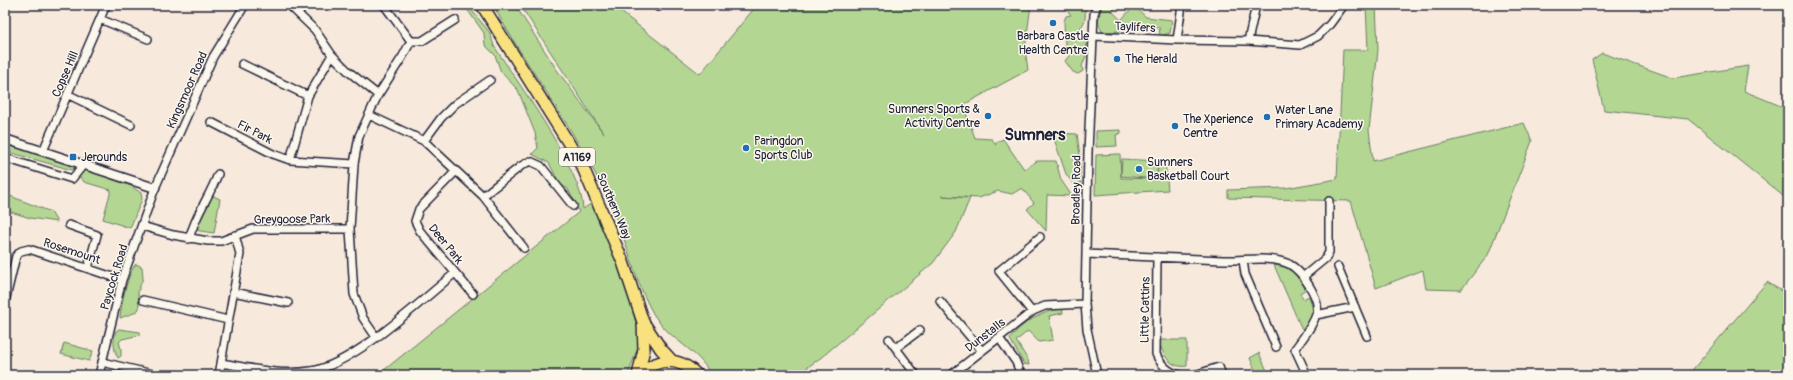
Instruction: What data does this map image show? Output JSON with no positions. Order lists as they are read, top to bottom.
{
  "streets": {
    "main road": ["A1169", "Southern Way"],
    "street": [
      "Taylifers",
      "Copse Hill",
      "Kingsmoor Road",
      "Fir Park",
      "Broadley Road",
      "Greygoose Park",
      "Deer Park",
      "Rosemount",
      "Paycock Road",
      "Little Cattins",
      "Dunstalls"
    ]
  },
  "crossings": [
    ["Taylifers", "Broadley Road"],
    ["Kingsmoor Road", "Paycock Road"],
    ["Broadley Road", "Dunstalls"],
    ["Greygoose Park", "Paycock Road"],
    ["Rosemount", "Paycock Road"]
  ],
  "districts": ["Sumners"],
  "places": {
    "other": [
      "Barbara Castle Health Centre",
      "The Herald",
      "Sumners Sports & Activity Centre",
      "Water Lane Primary Academy",
      "The Xperience Centre",
      "Paringdon Sports Club",
      "Sumners Basketball Court"
    ],
    "transit": ["Jerounds"]
  }
}
